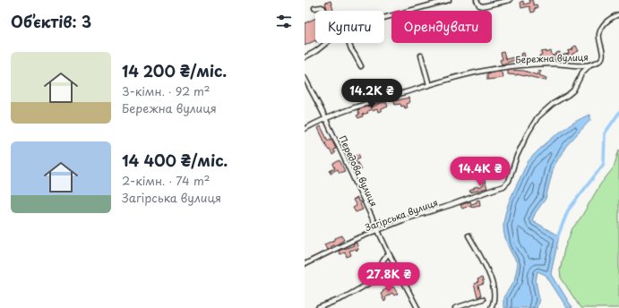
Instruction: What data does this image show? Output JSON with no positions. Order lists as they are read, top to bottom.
{
  "streets": {
    "street": ["Бережна вулиця", "Передова вулиця", "Загірська вулиця"]
  },
  "crossings": [
    ["Бережна вулиця", "Передова вулиця"],
    ["Бережна вулиця", "Загірська вулиця"],
    ["Передова вулиця", "Загірська вулиця"]
  ],
  "page": {
    "heading": "Об’єктів: 3",
    "chip": ["Купити", "Орендувати"],
    "list": [
      {
        "name": "14 200 ₴/міс.",
        "note": "3-кімн. · 92 m² · Бережна вулиця"
      },
      {
        "name": "14 400 ₴/міс.",
        "note": "2-кімн. · 74 m² · Загірська вулиця"
      }
    ],
    "price": ["14.2K ₴", "14.4K ₴", "27.8K ₴"]
  }
}
